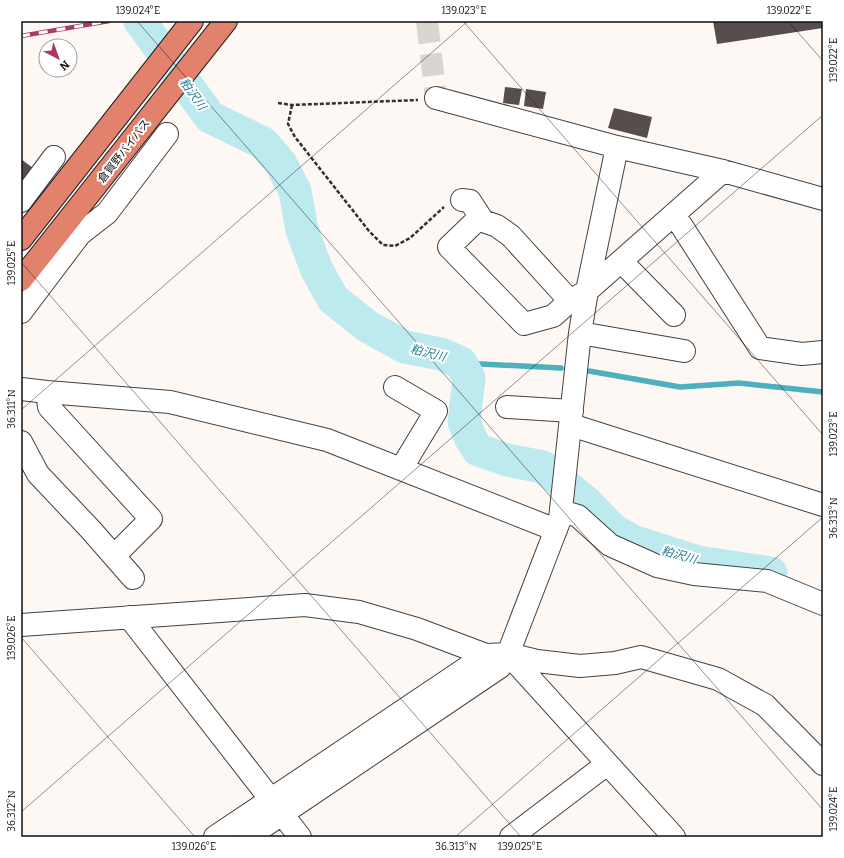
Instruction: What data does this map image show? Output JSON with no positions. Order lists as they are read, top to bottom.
{
  "streets": {
    "highway": ["倉賀野バイパス"]
  },
  "water": ["粕沢川"],
  "north": "bottom right",
  "coordinates": [
    "139.024°E",
    "139.023°E",
    "139.022°E",
    "139.025°E",
    "36.311°N",
    "36.313°N",
    "139.026°E",
    "36.312°N"
  ]
}
